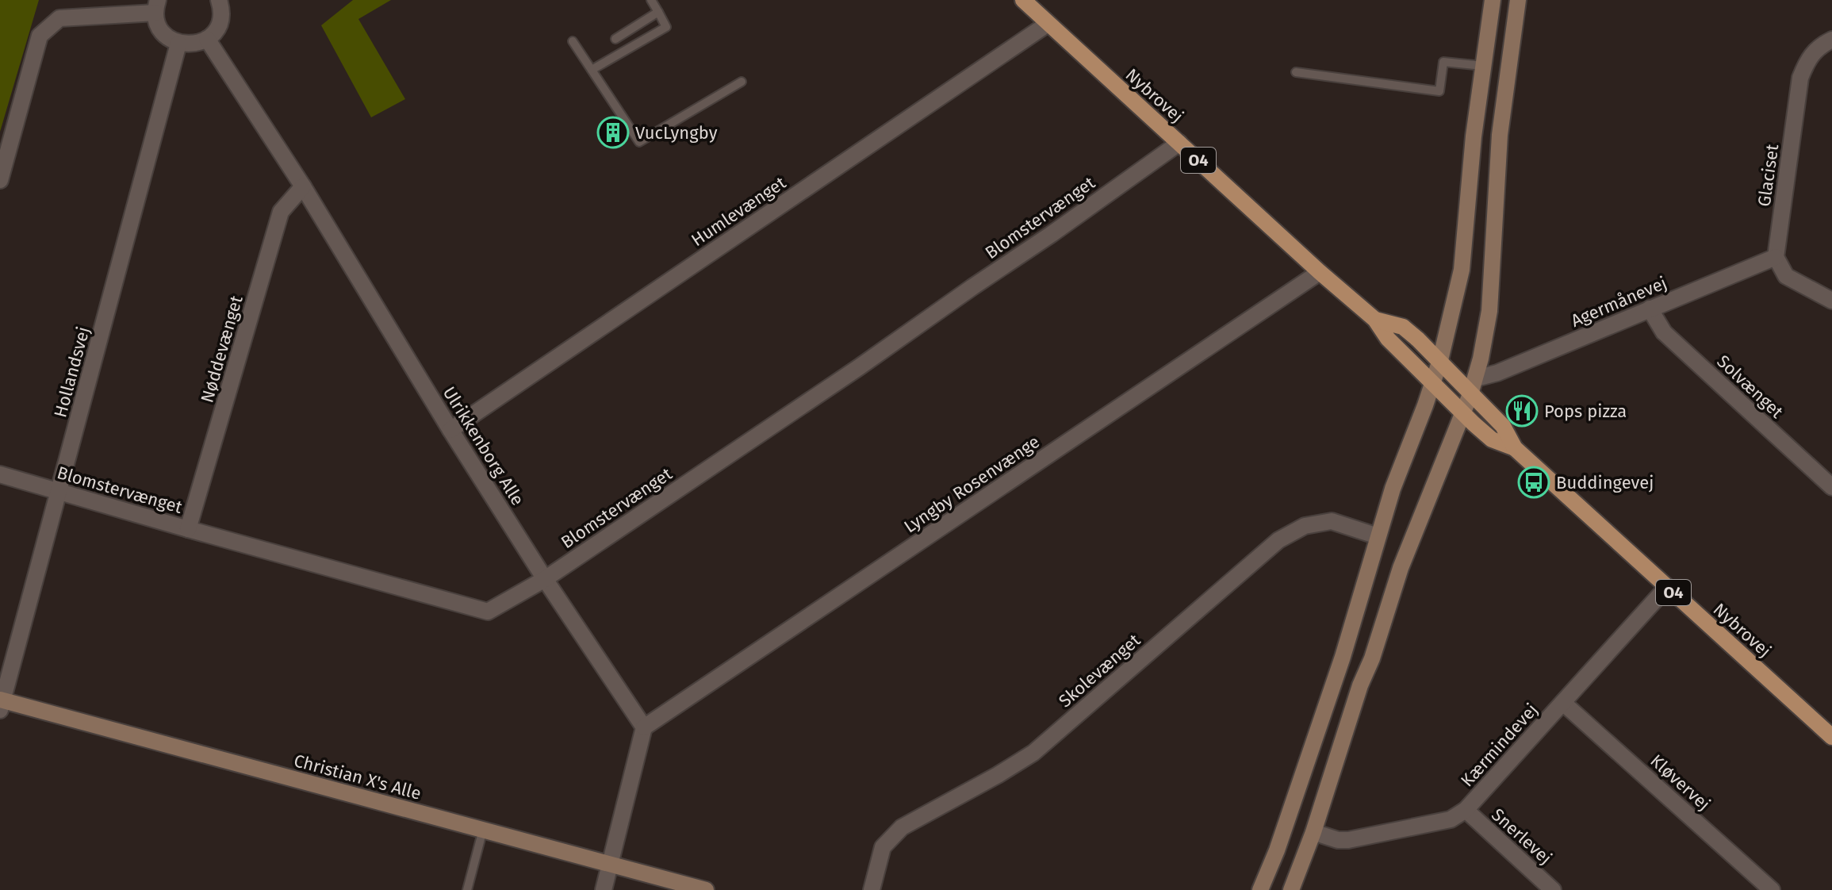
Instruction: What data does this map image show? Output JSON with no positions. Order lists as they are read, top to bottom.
{
  "streets": {
    "main road": ["Nybrovej", "O4"],
    "street": [
      "Glaciset",
      "Humlevænget",
      "Blomstervænget",
      "Agermånevej",
      "Nøddevænget",
      "Hollandsvej",
      "Solvænget",
      "Ulrikkenborg Alle",
      "Lyngby Rosenvænge",
      "Skolevænget",
      "Kærmindevej",
      "Christian X's Alle",
      "Kløvervej",
      "Snerlevej"
    ]
  },
  "crossings": [
    ["Nybrovej", "Humlevænget"],
    ["Nybrovej", "Blomstervænget"],
    ["Nybrovej", "Lyngby Rosenvænge"],
    ["Nybrovej", "Kærmindevej"],
    ["Glaciset", "Agermånevej"],
    ["Humlevænget", "Ulrikkenborg Alle"],
    ["Blomstervænget", "Nøddevænget"],
    ["Blomstervænget", "Hollandsvej"],
    ["Blomstervænget", "Ulrikkenborg Alle"],
    ["Agermånevej", "Solvænget"],
    ["Nøddevænget", "Ulrikkenborg Alle"],
    ["Hollandsvej", "Christian X's Alle"],
    ["Ulrikkenborg Alle", "Lyngby Rosenvænge"],
    ["Kærmindevej", "Kløvervej"],
    ["Kærmindevej", "Snerlevej"]
  ],
  "places": {
    "building": ["VucLyngby"],
    "restaurant": ["Pops pizza"],
    "bus stop": ["Buddingevej"]
  }
}
